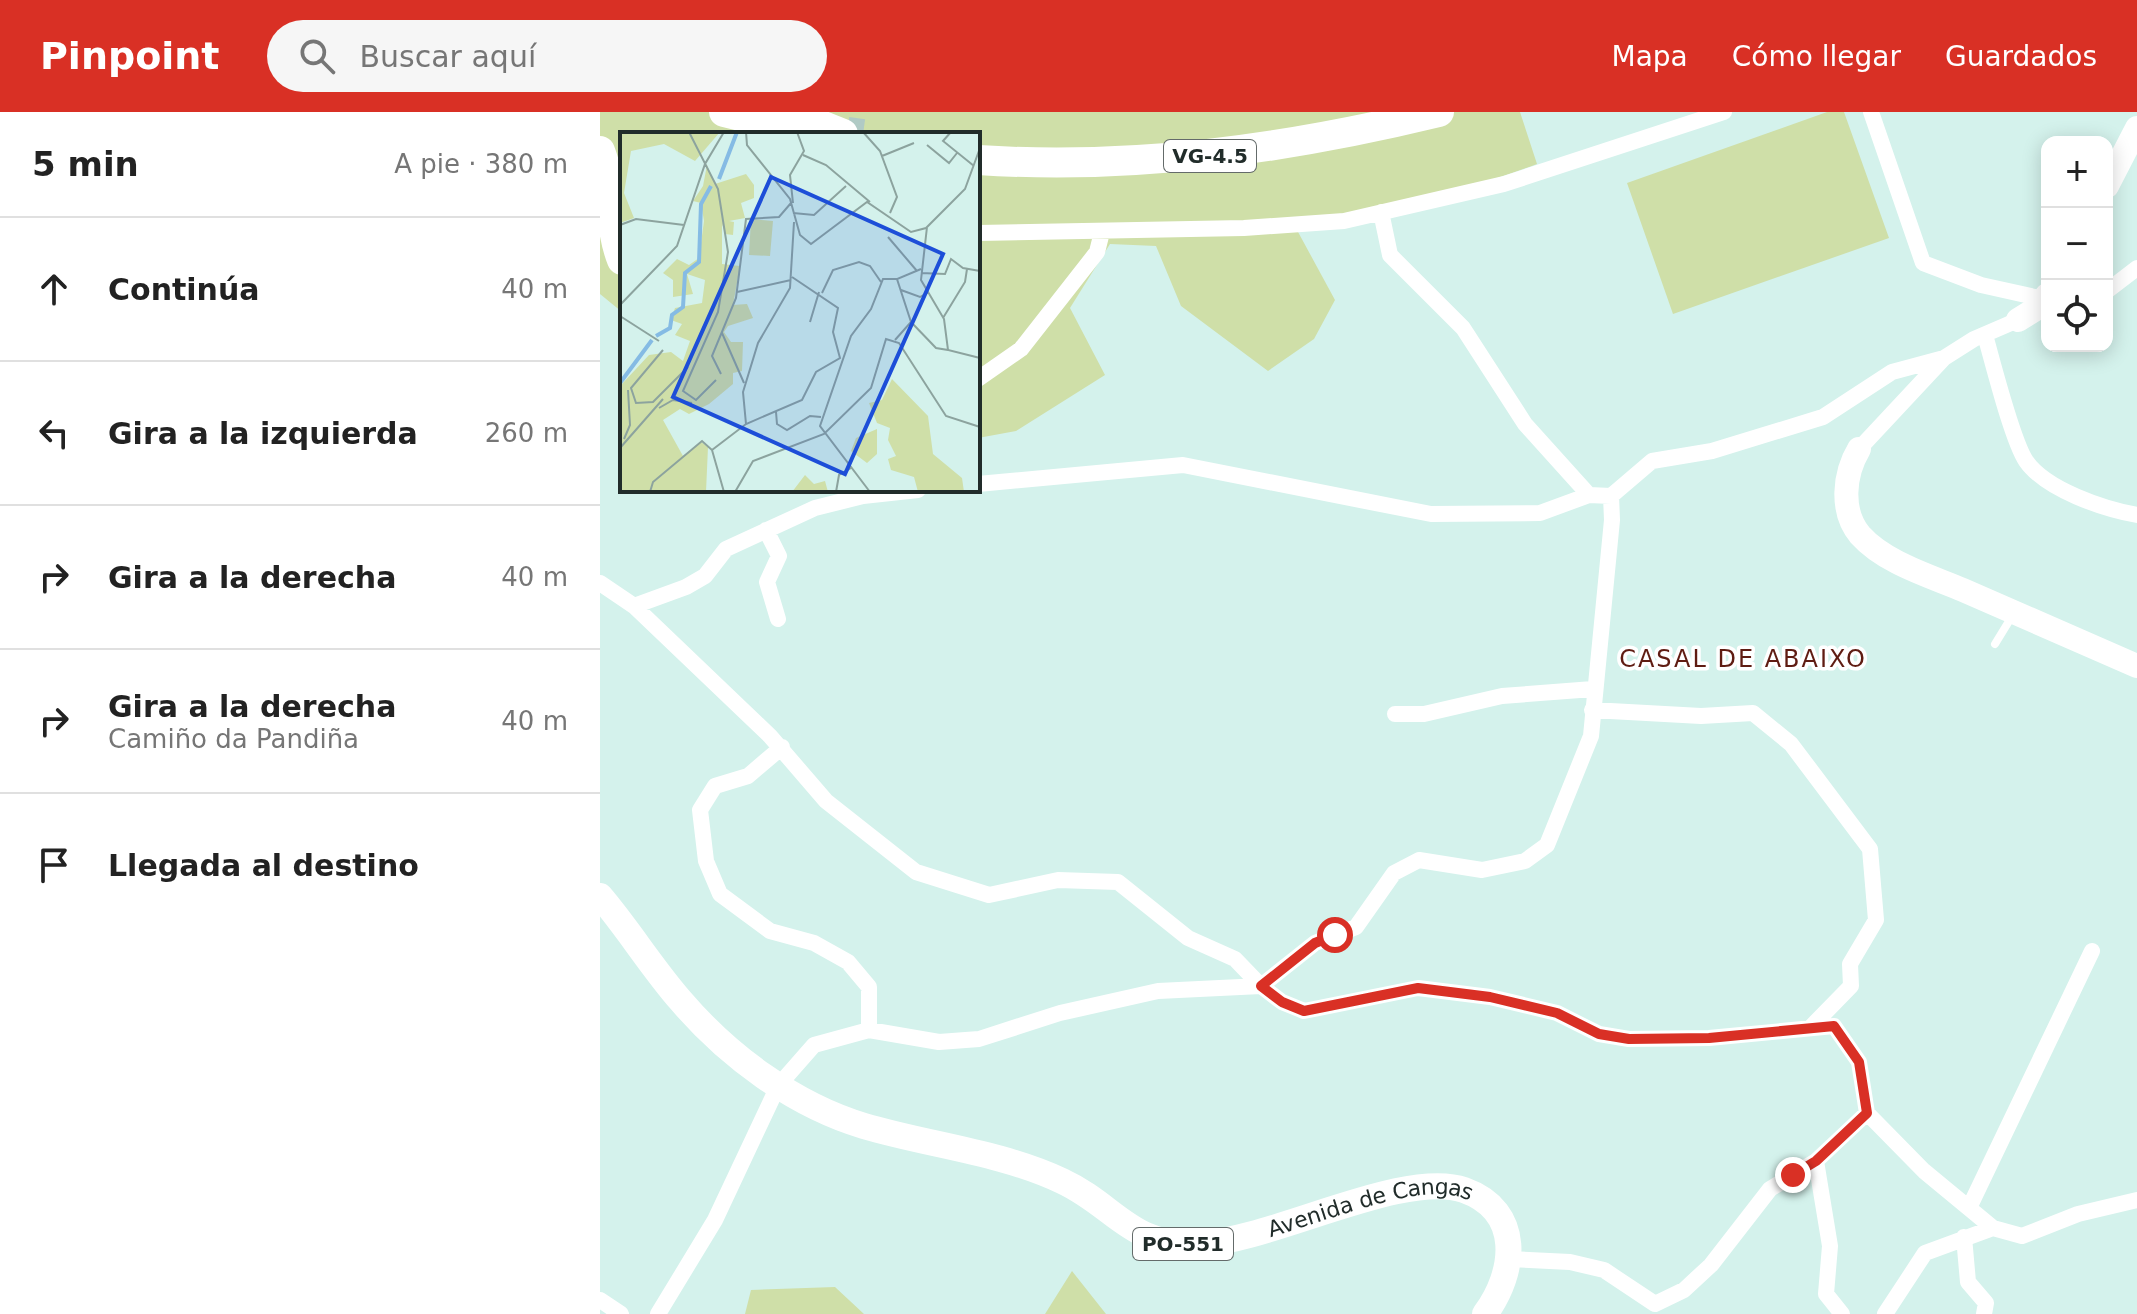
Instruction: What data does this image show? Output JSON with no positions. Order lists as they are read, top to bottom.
{
  "streets": {
    "highway": ["VG-4.5"],
    "main road": ["Avenida de Cangas", "PO-551"]
  },
  "crossings": [
    ["Avenida de Cangas", "PO-551"]
  ],
  "districts": ["CASAL DE ABAIXO"],
  "page": {
    "header": "Pinpoint",
    "search": "Buscar aquí",
    "nav": ["Mapa", "Cómo llegar", "Guardados"],
    "heading": ["5 min", "A pie · 380 m"],
    "map_buttons": ["+", "−"],
    "list": [
      ["Continúa", "40 m"],
      ["Gira a la izquierda", "260 m"],
      ["Gira a la derecha", "40 m"],
      ["Gira a la derecha", "Camiño da Pandiña", "40 m"],
      "Llegada al destino"
    ]
  }
}
